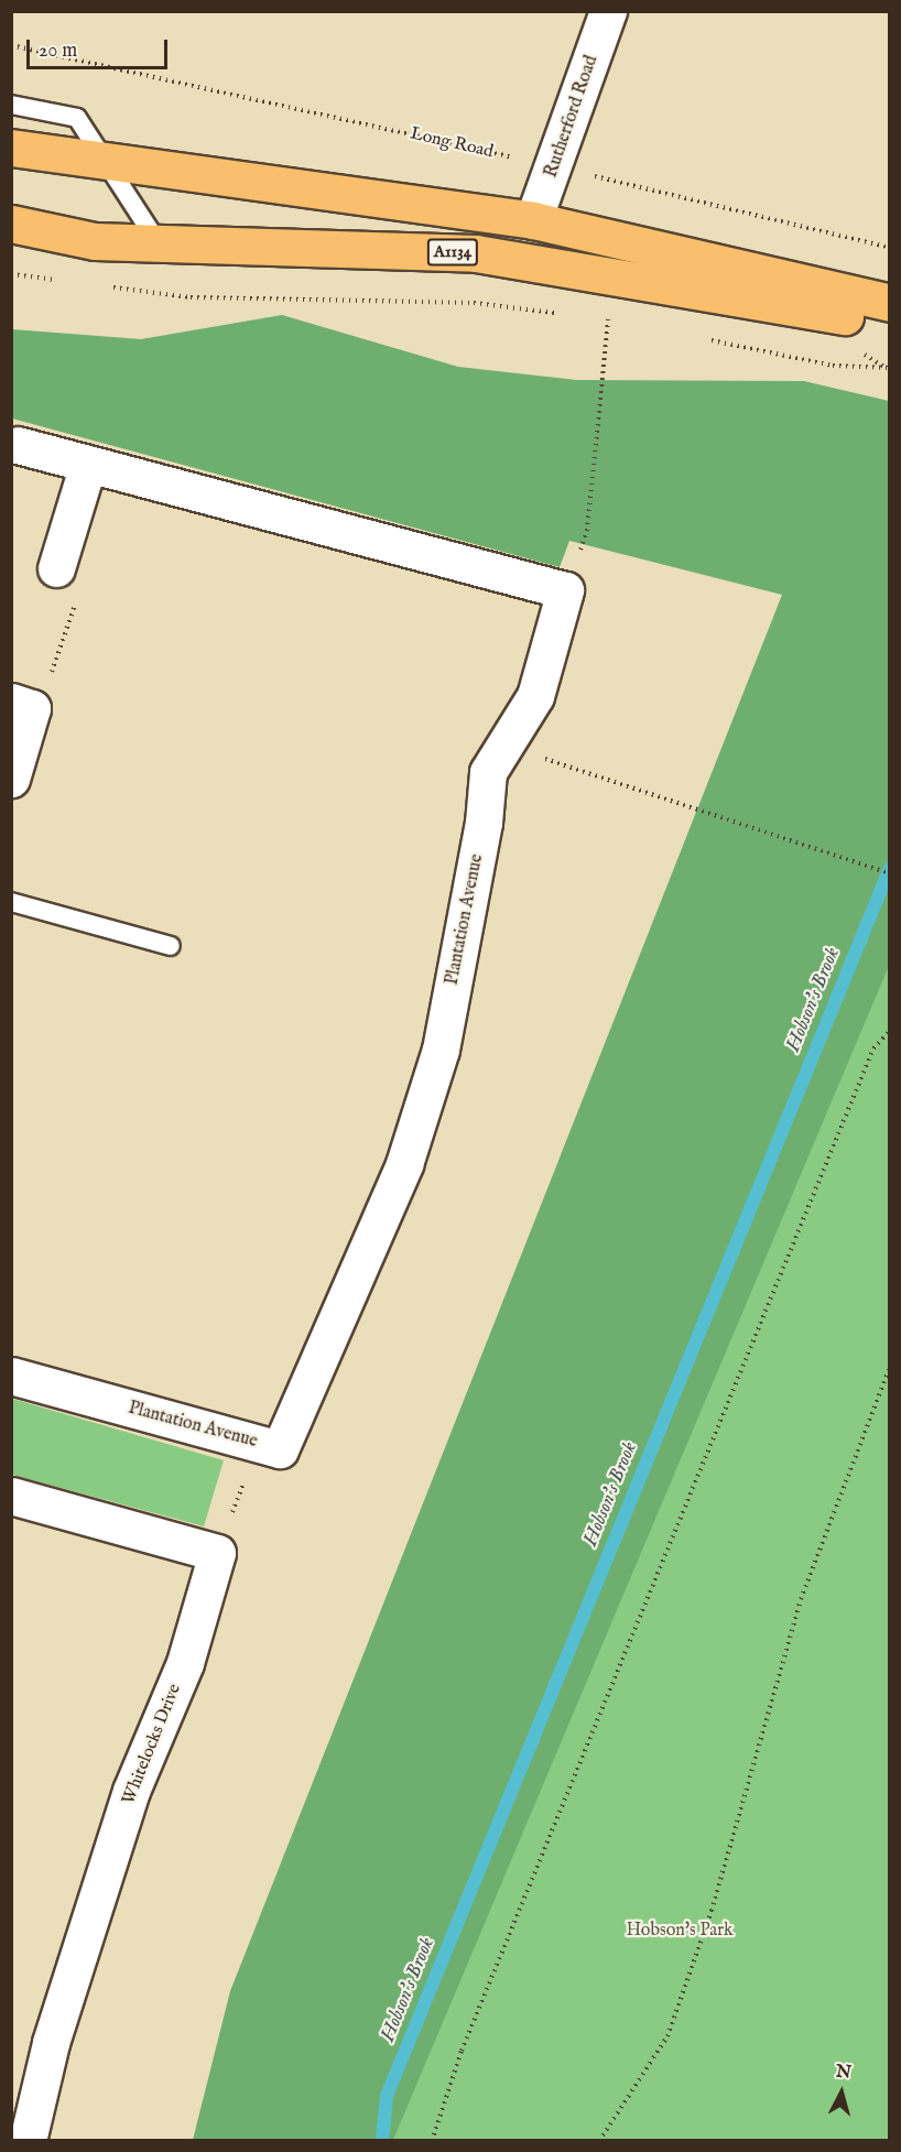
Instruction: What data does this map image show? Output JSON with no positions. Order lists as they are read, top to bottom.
{
  "streets": {
    "main road": ["A1134"],
    "street": ["Rutherford Road", "Plantation Avenue", "Whitelocks Drive"],
    "path": ["Long Road"]
  },
  "crossings": [
    ["Rutherford Road", "Long Road"],
    ["Rutherford Road", "A1134"]
  ],
  "water": ["Hobson's Brook"],
  "parks": ["Hobson's Park"],
  "scale_bar": "20 m",
  "north": "top"
}
